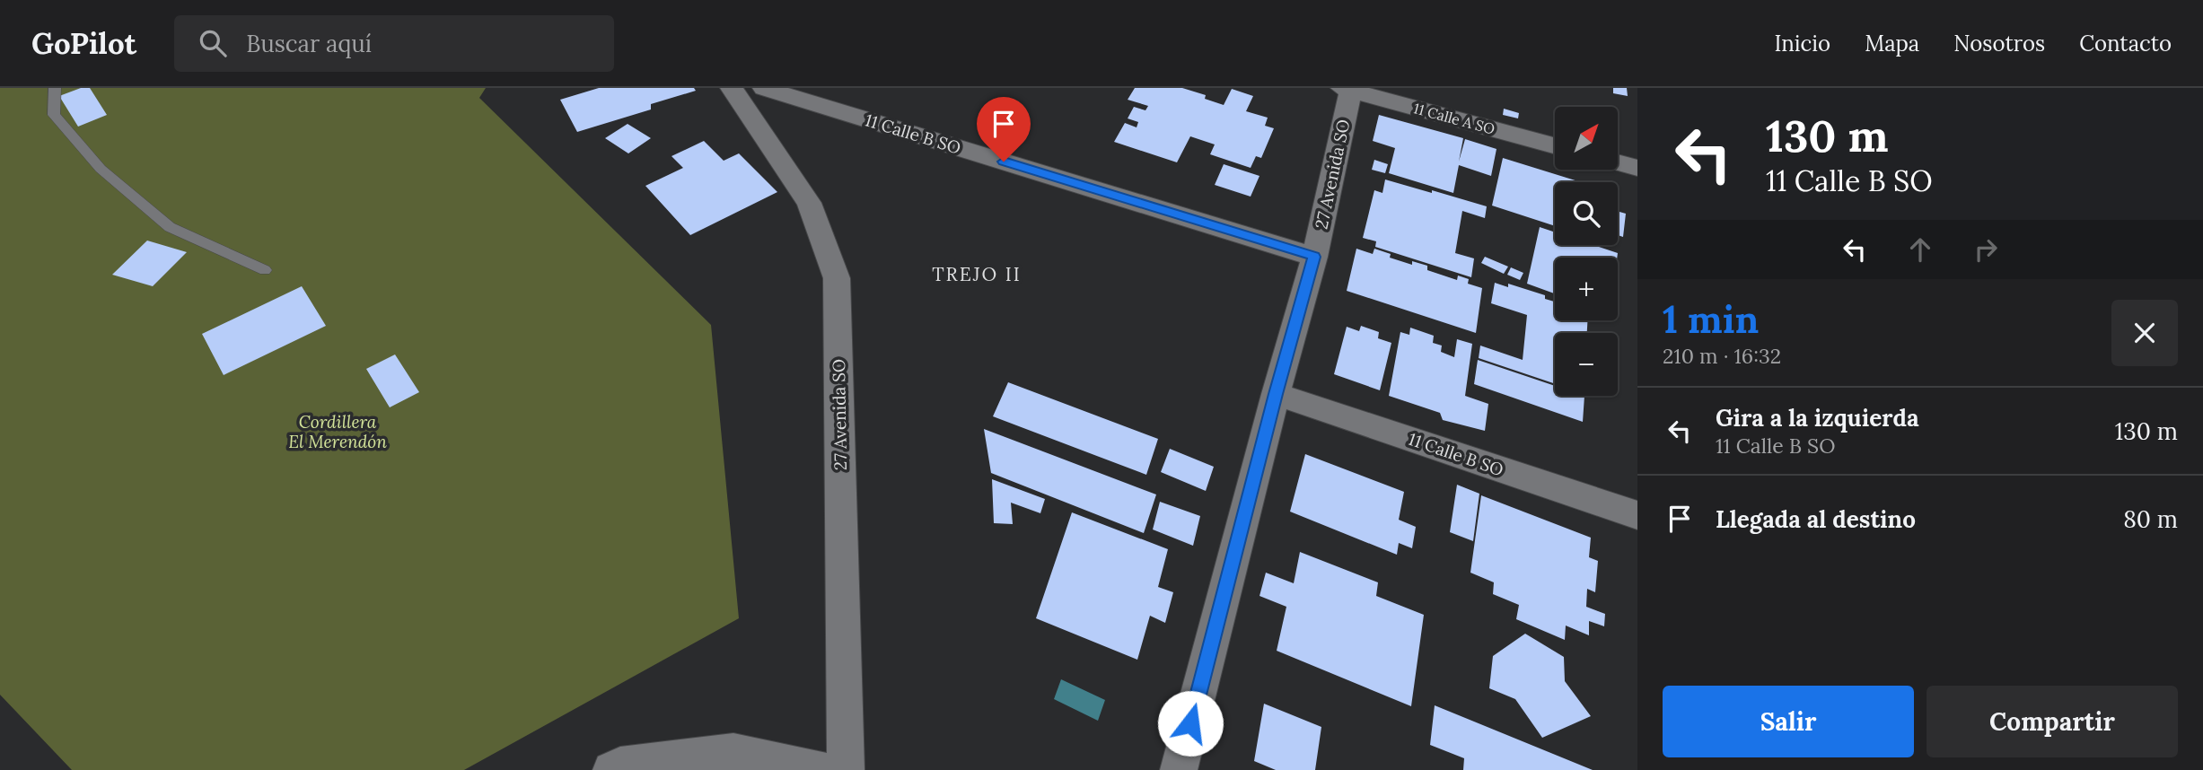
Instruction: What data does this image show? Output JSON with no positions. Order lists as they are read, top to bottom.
{
  "streets": {
    "street": ["11 Calle A SO", "11 Calle B SO", "27 Avenida SO"]
  },
  "crossings": [
    ["11 Calle A SO", "27 Avenida SO"],
    ["11 Calle B SO", "27 Avenida SO"]
  ],
  "districts": ["TREJO II"],
  "parks": ["Cordillera El Merendón"],
  "north": "top right",
  "page": {
    "header": "GoPilot",
    "search": "Buscar aquí",
    "nav": [
      "Inicio",
      "Mapa",
      "Nosotros",
      "Contacto"
    ],
    "turn": ["130 m", "11 Calle B SO"],
    "map_buttons": ["+", "−"],
    "heading": ["1 min", "210 m · 16:32"],
    "list": [
      {
        "name": "Gira a la izquierda",
        "note": "11 Calle B SO",
        "value": "130 m"
      },
      {
        "name": "Llegada al destino",
        "value": "80 m"
      }
    ],
    "buttons": ["Salir", "Compartir"]
  }
}
